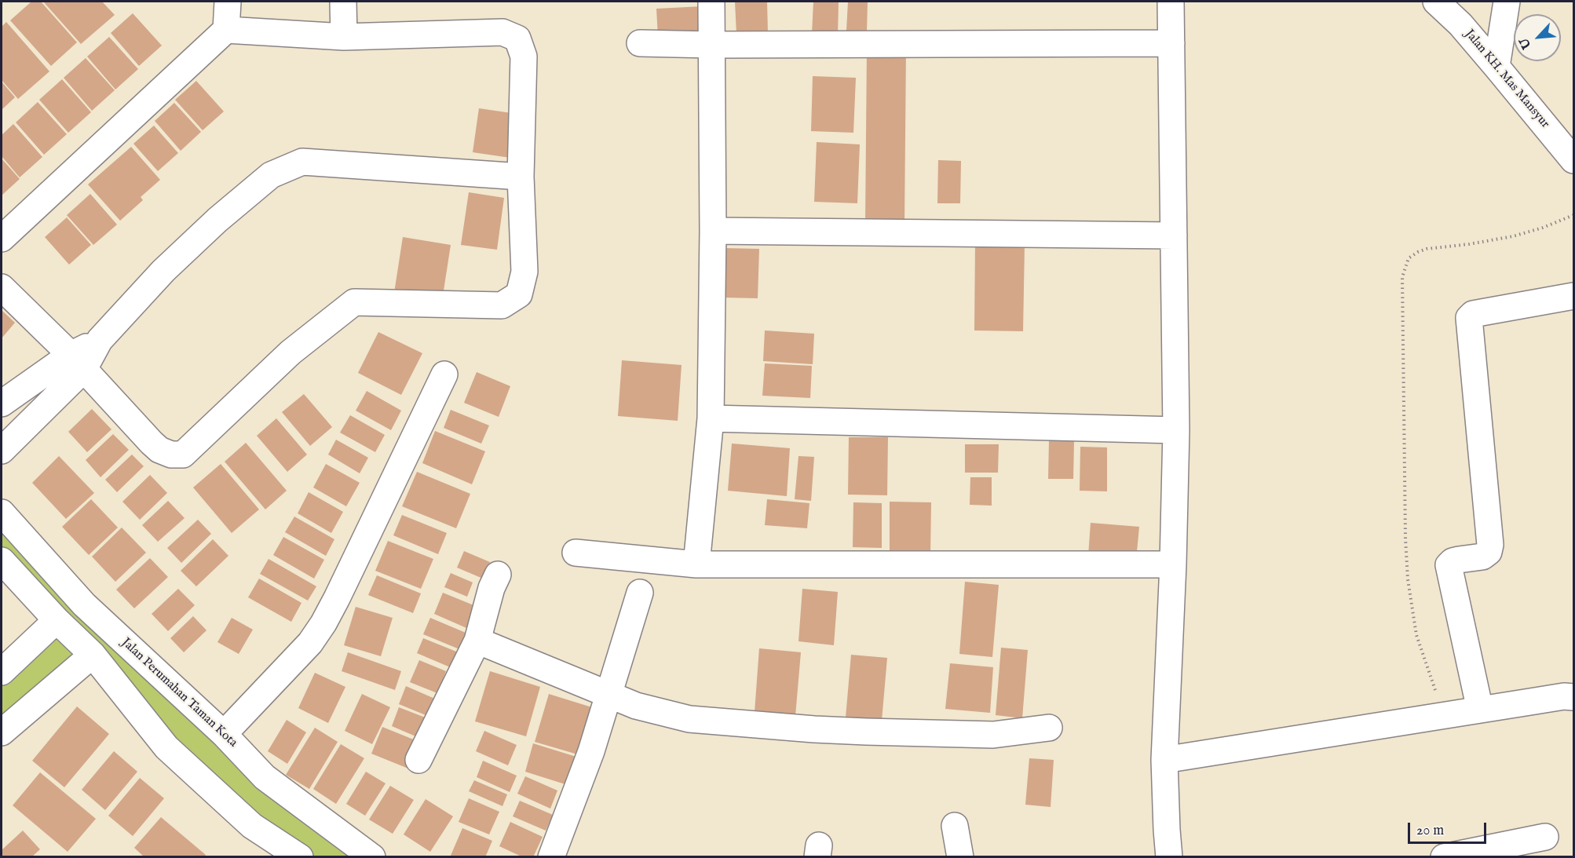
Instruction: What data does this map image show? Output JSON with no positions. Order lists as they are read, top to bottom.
{
  "streets": {
    "street": ["Jalan KH. Mas Mansyur", "Jalan Perumahan Taman Kota"]
  },
  "scale_bar": "20 m",
  "north": "bottom left"
}
